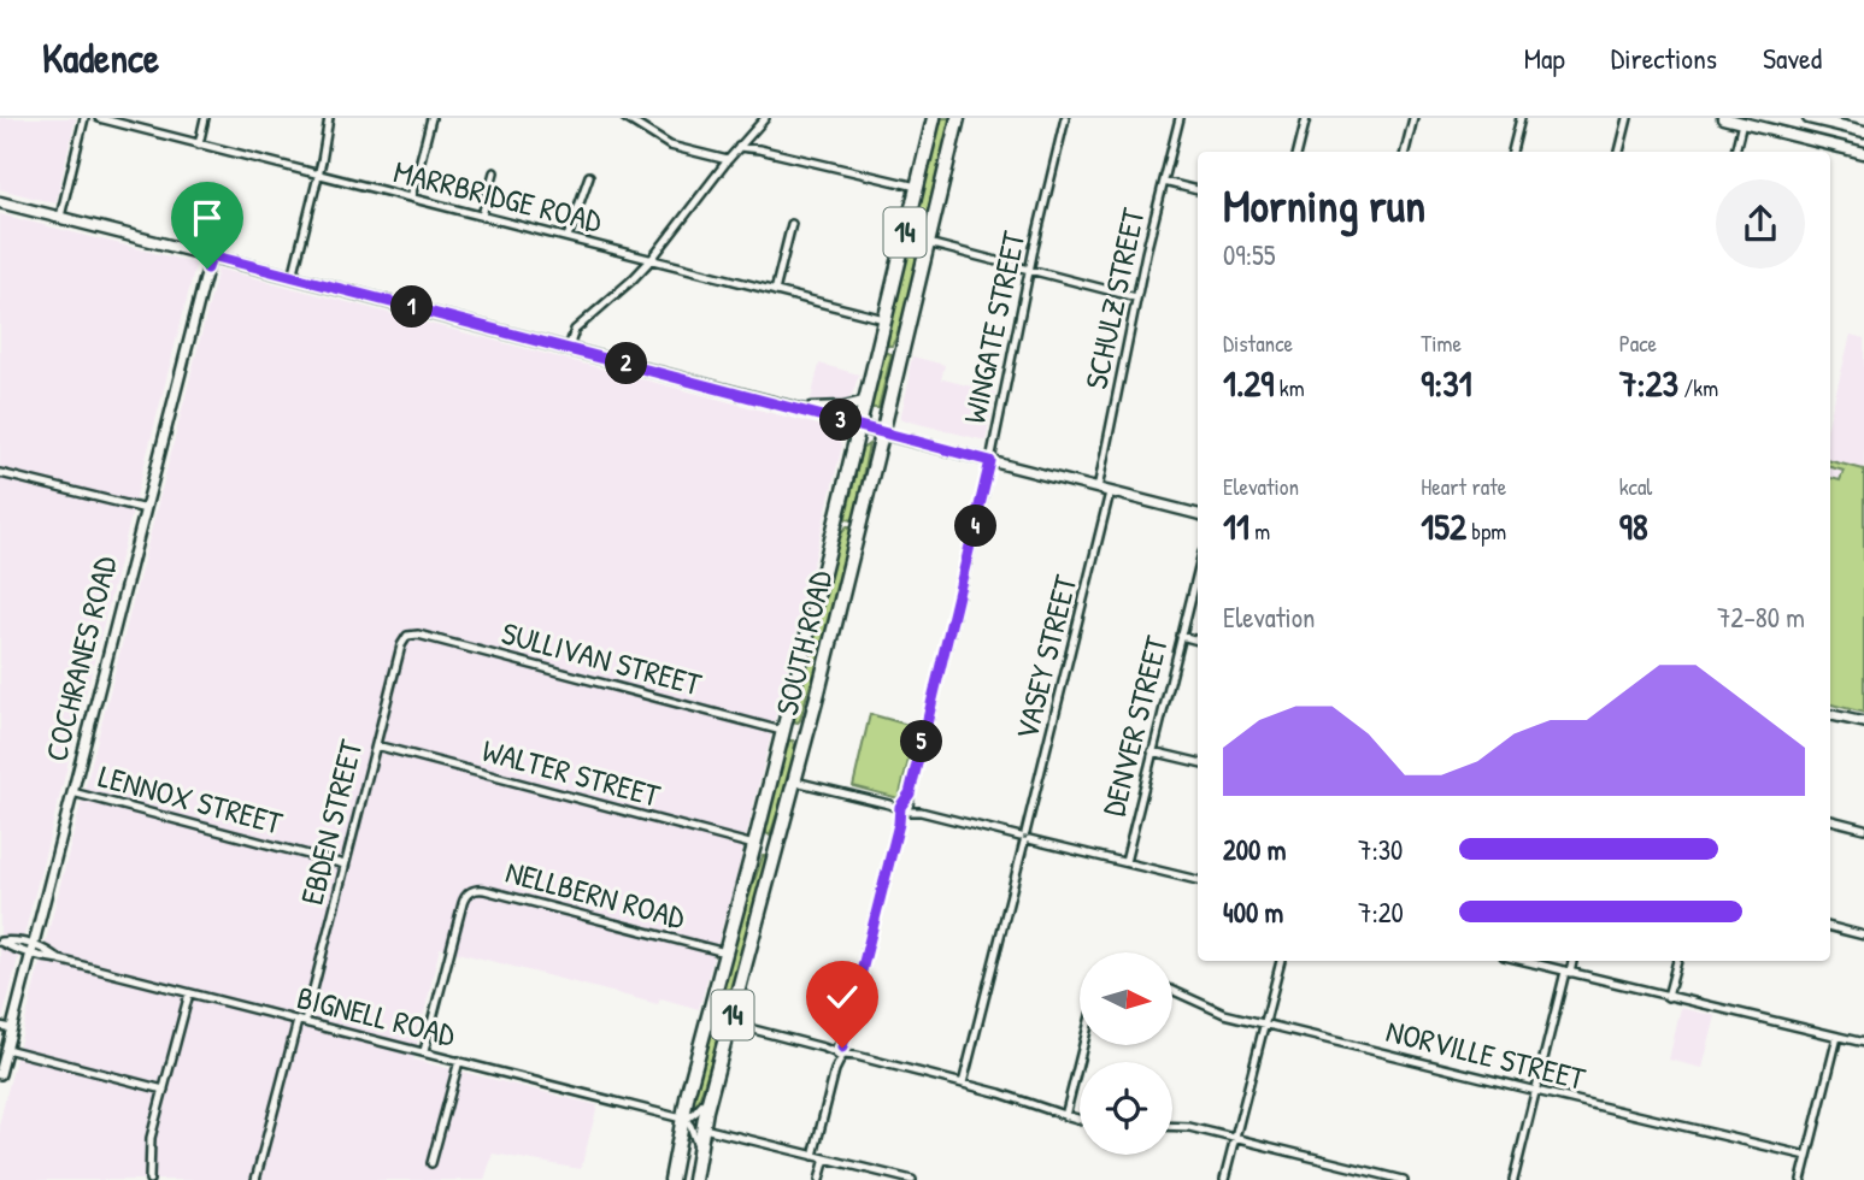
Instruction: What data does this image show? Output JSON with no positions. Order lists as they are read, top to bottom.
{
  "streets": {
    "highway": ["14", "SOUTH ROAD"],
    "street": [
      "MARRBRIDGE ROAD",
      "SCHULZ STREET",
      "WINGATE STREET",
      "VASEY STREET",
      "COCHRANES ROAD",
      "SULLIVAN STREET",
      "DENVER STREET",
      "WALTER STREET",
      "LENNOX STREET",
      "EBDEN STREET",
      "NELLBERN ROAD",
      "BIGNELL ROAD",
      "NORVILLE STREET"
    ]
  },
  "crossings": [
    ["MARRBRIDGE ROAD", "SOUTH ROAD"],
    ["SOUTH ROAD", "SULLIVAN STREET"],
    ["SOUTH ROAD", "WALTER STREET"],
    ["SOUTH ROAD", "NELLBERN ROAD"],
    ["SOUTH ROAD", "BIGNELL ROAD"],
    ["COCHRANES ROAD", "LENNOX STREET"],
    ["COCHRANES ROAD", "BIGNELL ROAD"],
    ["SULLIVAN STREET", "EBDEN STREET"],
    ["WALTER STREET", "EBDEN STREET"],
    ["LENNOX STREET", "EBDEN STREET"],
    ["EBDEN STREET", "BIGNELL ROAD"],
    ["NELLBERN ROAD", "BIGNELL ROAD"]
  ],
  "north": "right",
  "page": {
    "header": "Kadence",
    "nav": ["Map", "Directions", "Saved"],
    "heading": ["Morning run", "09:55"],
    "pins": [
      "1",
      "2",
      "3",
      "4",
      "5"
    ],
    "stats": [
      ["Distance", "1.29 km"],
      ["Time", "9:31"],
      ["Pace", "7:23 /km"],
      ["Elevation", "11 m"],
      ["Heart rate", "152 bpm"],
      ["kcal", "98"]
    ],
    "chart": ["Elevation", "72–80 m"],
    "list": [
      {
        "name": "200 m",
        "note": "7:30"
      },
      {
        "name": "400 m",
        "note": "7:20"
      }
    ]
  }
}
